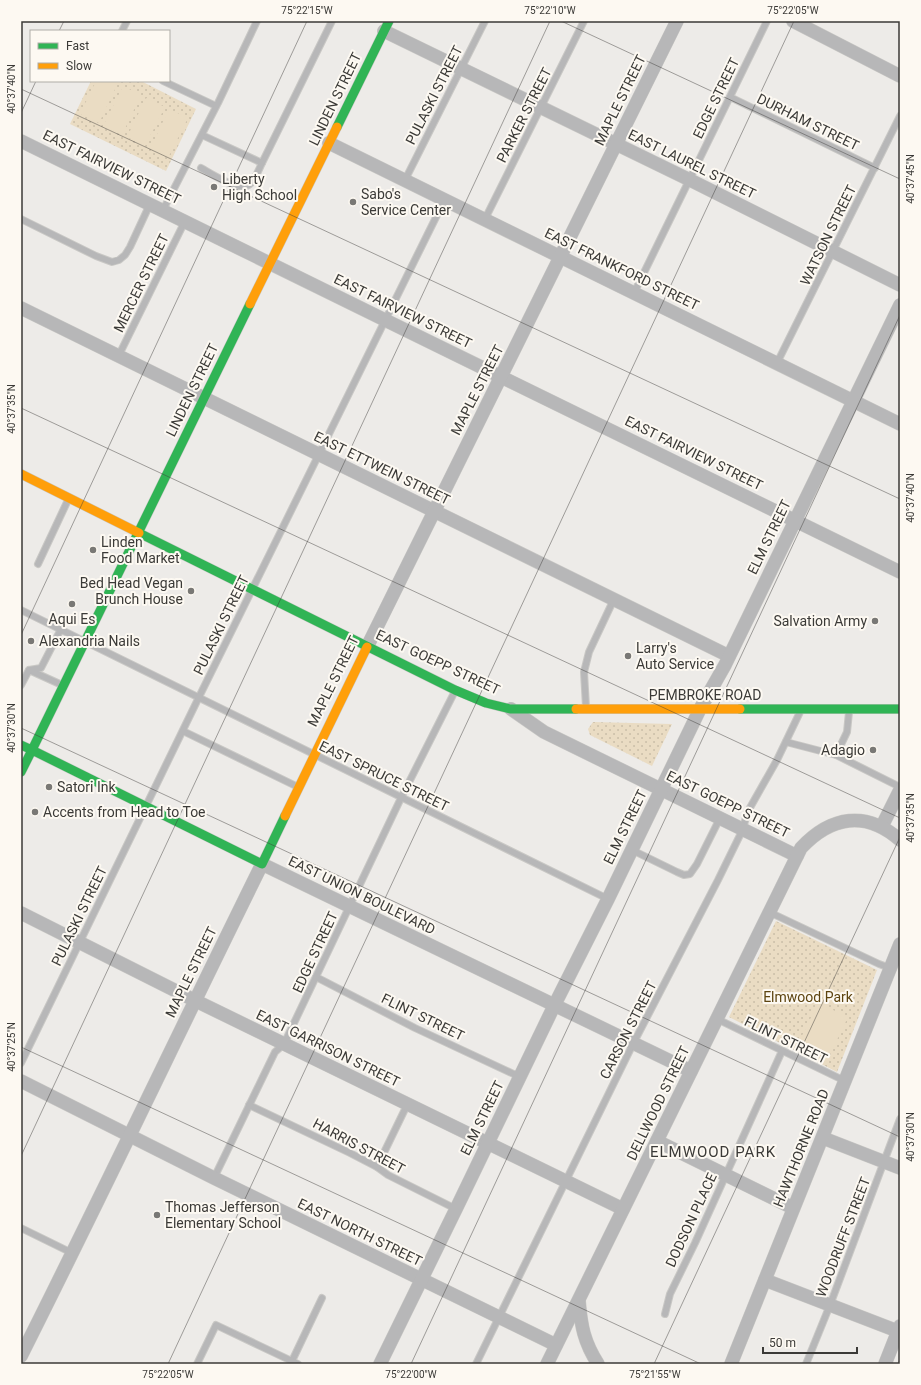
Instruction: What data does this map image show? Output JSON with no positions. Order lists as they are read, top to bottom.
{
  "streets": {
    "main road": [
      "LINDEN STREET",
      "MAPLE STREET",
      "EAST GOEPP STREET",
      "PEMBROKE ROAD",
      "EAST UNION BOULEVARD"
    ],
    "street": [
      "EAST LAUREL STREET",
      "EAST FAIRVIEW STREET",
      "EAST FRANKFORD STREET",
      "EAST ETTWEIN STREET",
      "ELM STREET",
      "EAST GARRISON STREET",
      "DELLWOOD STREET",
      "HAWTHORNE ROAD",
      "EAST NORTH STREET"
    ],
    "lane": [
      "PULASKI STREET",
      "EDGE STREET",
      "PARKER STREET",
      "DURHAM STREET",
      "WATSON STREET",
      "MERCER STREET",
      "EAST SPRUCE STREET",
      "FLINT STREET",
      "CARSON STREET",
      "HARRIS STREET",
      "DODSON PLACE",
      "WOODRUFF STREET"
    ]
  },
  "crossings": [
    ["PULASKI STREET", "EAST LAUREL STREET"],
    ["PULASKI STREET", "EAST FAIRVIEW STREET"],
    ["PULASKI STREET", "EAST FRANKFORD STREET"],
    ["PULASKI STREET", "EAST ETTWEIN STREET"],
    ["PULASKI STREET", "EAST GOEPP STREET"],
    ["PULASKI STREET", "EAST SPRUCE STREET"],
    ["PULASKI STREET", "EAST UNION BOULEVARD"],
    ["PULASKI STREET", "EAST GARRISON STREET"],
    ["EDGE STREET", "DURHAM STREET"],
    ["EDGE STREET", "EAST LAUREL STREET"],
    ["EDGE STREET", "EAST FRANKFORD STREET"],
    ["EDGE STREET", "EAST GOEPP STREET"],
    ["EDGE STREET", "EAST SPRUCE STREET"],
    ["EDGE STREET", "EAST UNION BOULEVARD"],
    ["EDGE STREET", "FLINT STREET"],
    ["EDGE STREET", "EAST GARRISON STREET"],
    ["EDGE STREET", "HARRIS STREET"],
    ["EDGE STREET", "EAST NORTH STREET"],
    ["LINDEN STREET", "EAST LAUREL STREET"],
    ["LINDEN STREET", "EAST FAIRVIEW STREET"],
    ["LINDEN STREET", "EAST FRANKFORD STREET"],
    ["LINDEN STREET", "EAST ETTWEIN STREET"],
    ["LINDEN STREET", "EAST GOEPP STREET"],
    ["LINDEN STREET", "EAST SPRUCE STREET"],
    ["LINDEN STREET", "EAST UNION BOULEVARD"],
    ["MAPLE STREET", "EAST LAUREL STREET"],
    ["MAPLE STREET", "EAST FAIRVIEW STREET"],
    ["MAPLE STREET", "EAST FRANKFORD STREET"],
    ["MAPLE STREET", "EAST ETTWEIN STREET"],
    ["MAPLE STREET", "EAST GOEPP STREET"],
    ["MAPLE STREET", "EAST SPRUCE STREET"],
    ["MAPLE STREET", "EAST UNION BOULEVARD"],
    ["MAPLE STREET", "EAST GARRISON STREET"],
    ["MAPLE STREET", "EAST NORTH STREET"],
    ["PARKER STREET", "EAST LAUREL STREET"],
    ["PARKER STREET", "EAST FRANKFORD STREET"],
    ["DURHAM STREET", "WATSON STREET"],
    ["EAST LAUREL STREET", "WATSON STREET"],
    ["EAST FAIRVIEW STREET", "MERCER STREET"],
    ["EAST FAIRVIEW STREET", "ELM STREET"],
    ["WATSON STREET", "EAST FRANKFORD STREET"],
    ["EAST FRANKFORD STREET", "ELM STREET"],
    ["MERCER STREET", "EAST ETTWEIN STREET"],
    ["EAST ETTWEIN STREET", "ELM STREET"],
    ["ELM STREET", "EAST GOEPP STREET"],
    ["ELM STREET", "PEMBROKE ROAD"],
    ["ELM STREET", "EAST SPRUCE STREET"],
    ["ELM STREET", "EAST UNION BOULEVARD"],
    ["ELM STREET", "FLINT STREET"],
    ["ELM STREET", "EAST GARRISON STREET"],
    ["ELM STREET", "HARRIS STREET"],
    ["ELM STREET", "EAST NORTH STREET"],
    ["EAST GOEPP STREET", "PEMBROKE ROAD"],
    ["EAST GOEPP STREET", "CARSON STREET"],
    ["EAST GOEPP STREET", "DELLWOOD STREET"],
    ["PEMBROKE ROAD", "CARSON STREET"],
    ["EAST UNION BOULEVARD", "CARSON STREET"],
    ["EAST UNION BOULEVARD", "DELLWOOD STREET"],
    ["FLINT STREET", "DELLWOOD STREET"],
    ["FLINT STREET", "HAWTHORNE ROAD"],
    ["FLINT STREET", "DODSON PLACE"],
    ["CARSON STREET", "EAST GARRISON STREET"],
    ["CARSON STREET", "EAST NORTH STREET"],
    ["EAST GARRISON STREET", "DELLWOOD STREET"],
    ["DELLWOOD STREET", "EAST NORTH STREET"]
  ],
  "districts": ["ELMWOOD PARK"],
  "parks": ["Elmwood Park"],
  "places": [
    "Liberty High School",
    "Sabo's Service Center",
    "Linden Food Market",
    "Bed Head Vegan Brunch House",
    "Aqui Es",
    "Salvation Army",
    "Alexandria Nails",
    "Larry's Auto Service",
    "Adagio",
    "Satori Ink",
    "Accents from Head to Toe",
    "Thomas Jefferson Elementary School"
  ],
  "legend": ["Fast", "Slow"],
  "scale_bar": "50 m",
  "coordinates": [
    "75°22'15\"W",
    "75°22'10\"W",
    "75°22'05\"W",
    "40°37'40\"N",
    "40°37'45\"N",
    "40°37'35\"N",
    "40°37'30\"N",
    "40°37'25\"N",
    "75°22'00\"W",
    "75°21'55\"W"
  ]
}
